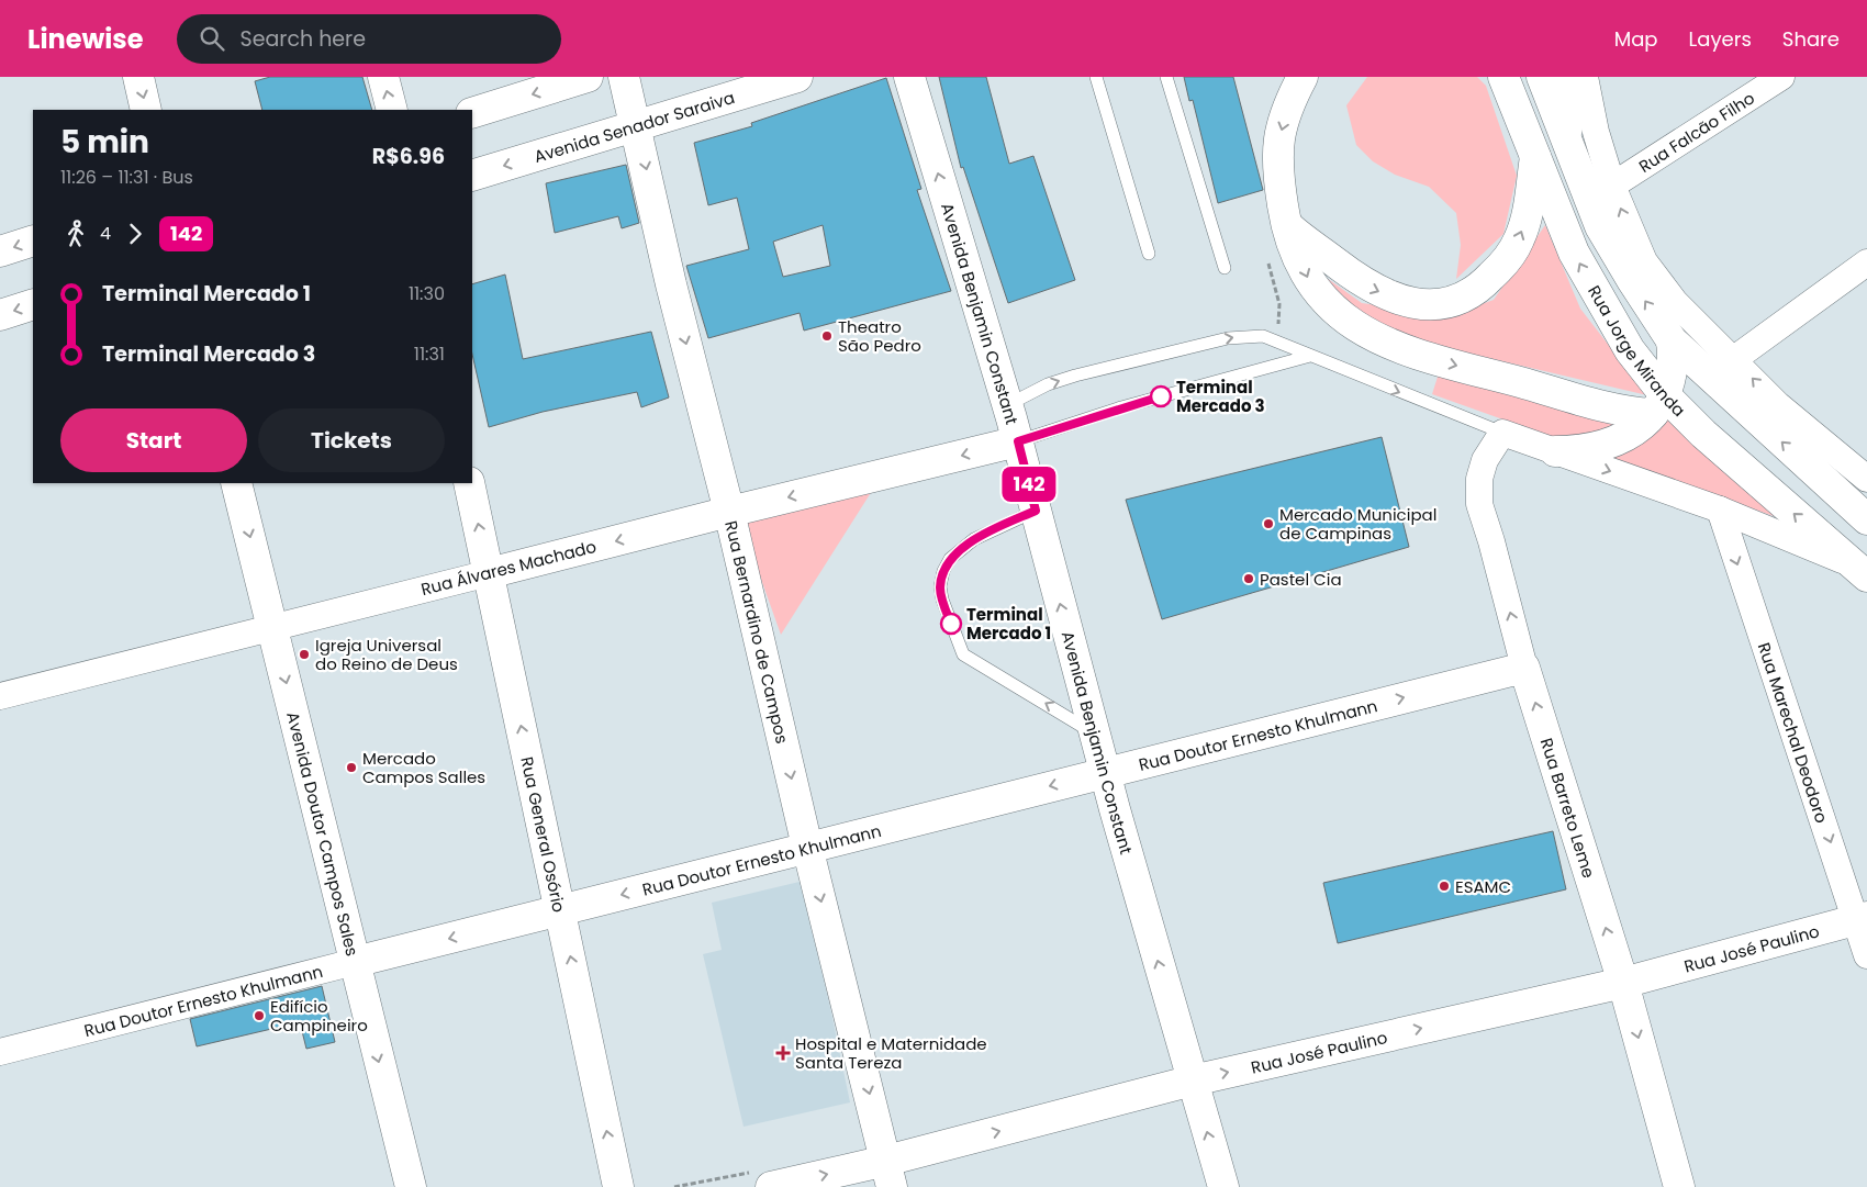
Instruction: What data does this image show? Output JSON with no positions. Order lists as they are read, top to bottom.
{
  "streets": {
    "main road": [
      "Avenida Senador Saraiva",
      "Avenida Benjamin Constant",
      "Rua Jorge Miranda",
      "Rua Álvares Machado",
      "Rua Bernardino de Campos",
      "Rua Doutor Ernesto Khulmann",
      "Rua Barreto Leme",
      "Avenida Doutor Campos Sales",
      "Rua General Osório",
      "Rua José Paulino"
    ],
    "street": ["Rua Falcão Filho", "Rua Marechal Deodoro"]
  },
  "crossings": [
    ["Avenida Senador Saraiva", "Rua Bernardino de Campos"],
    ["Avenida Benjamin Constant", "Rua Álvares Machado"],
    ["Avenida Benjamin Constant", "Rua Doutor Ernesto Khulmann"],
    ["Avenida Benjamin Constant", "Rua José Paulino"],
    ["Rua Jorge Miranda", "Rua Marechal Deodoro"],
    ["Rua Jorge Miranda", "Rua Barreto Leme"],
    ["Rua Álvares Machado", "Rua Bernardino de Campos"],
    ["Rua Álvares Machado", "Avenida Doutor Campos Sales"],
    ["Rua Álvares Machado", "Rua General Osório"],
    ["Rua Bernardino de Campos", "Rua Doutor Ernesto Khulmann"],
    ["Rua Bernardino de Campos", "Rua José Paulino"],
    ["Rua Marechal Deodoro", "Rua José Paulino"],
    ["Rua Doutor Ernesto Khulmann", "Rua Barreto Leme"],
    ["Rua Doutor Ernesto Khulmann", "Avenida Doutor Campos Sales"],
    ["Rua Doutor Ernesto Khulmann", "Rua General Osório"],
    ["Rua Barreto Leme", "Rua José Paulino"]
  ],
  "one_way": [
    "Avenida Benjamin Constant",
    "Rua Álvares Machado",
    "Rua Bernardino de Campos",
    "Rua Marechal Deodoro",
    "Avenida Doutor Campos Sales",
    "Rua General Osório",
    "Rua José Paulino"
  ],
  "places": {
    "other": [
      "Theatro São Pedro",
      "Terminal Mercado 3",
      "Mercado Municipal de Campinas",
      "Pastel Cia",
      "Terminal Mercado 1",
      "Igreja Universal do Reino de Deus",
      "Mercado Campos Salles",
      "ESAMC",
      "Edifício Campineiro"
    ],
    "health": ["Hospital e Maternidade Santa Tereza"]
  },
  "lines": ["bus line 142"],
  "page": {
    "header": "Linewise",
    "search": "Search here",
    "nav": ["Map", "Layers", "Share"],
    "on_map": "142",
    "heading": ["5 min", "11:26 – 11:31 · Bus", "R$6.96"],
    "legs": ["4", "142"],
    "list": [
      {
        "name": "Terminal Mercado 1",
        "value": "11:30"
      },
      {
        "name": "Terminal Mercado 3",
        "value": "11:31"
      }
    ],
    "buttons": ["Start", "Tickets"]
  }
}
